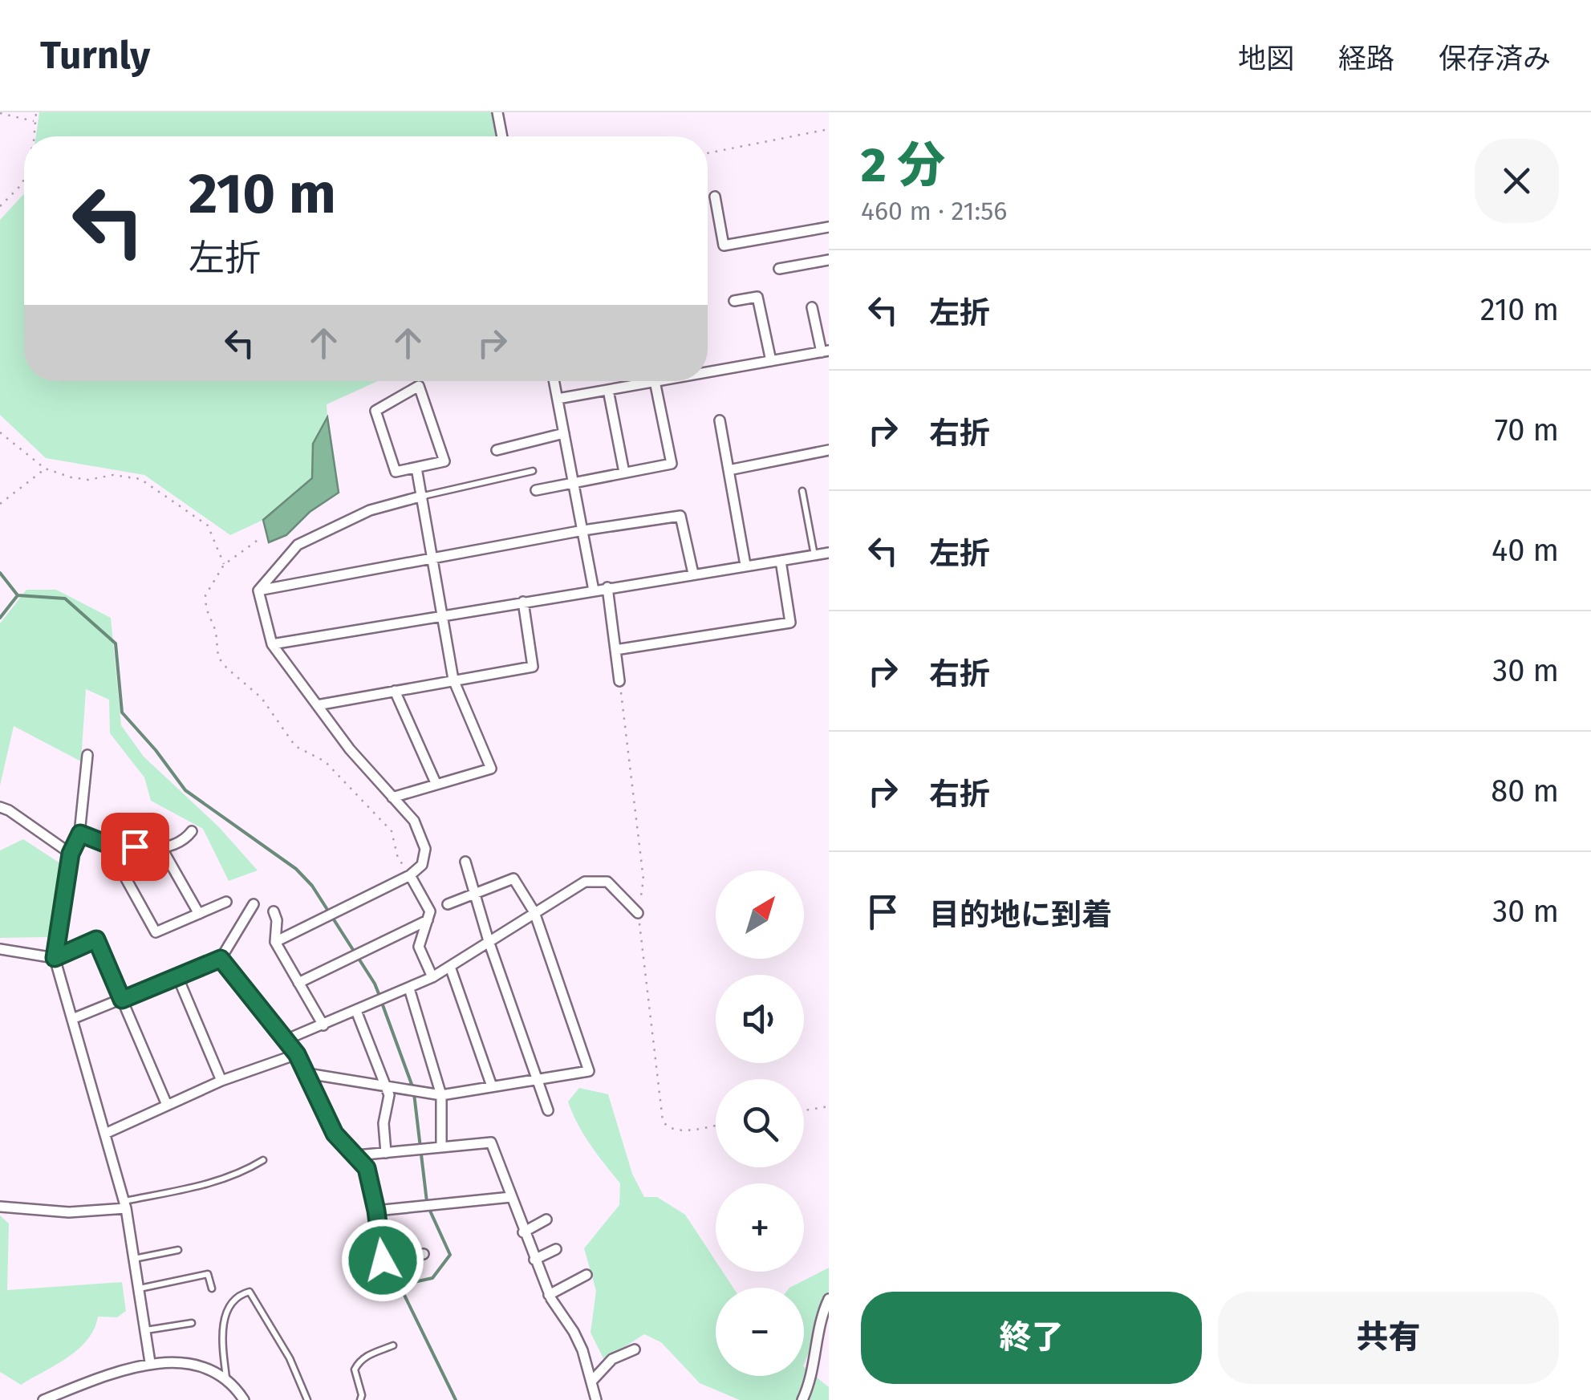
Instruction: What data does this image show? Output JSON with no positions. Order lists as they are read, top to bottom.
{
  "north": "top right",
  "page": {
    "header": "Turnly",
    "nav": ["地図", "経路", "保存済み"],
    "heading": ["2 分", "460 m · 21:56"],
    "turn": ["210 m", "左折"],
    "list": [
      {
        "name": "左折",
        "value": "210 m"
      },
      {
        "name": "右折",
        "value": "70 m"
      },
      {
        "name": "左折",
        "value": "40 m"
      },
      {
        "name": "右折",
        "value": "30 m"
      },
      {
        "name": "右折",
        "value": "80 m"
      },
      {
        "name": "目的地に到着",
        "value": "30 m"
      }
    ],
    "map_buttons": ["+", "−"],
    "buttons": ["終了", "共有"]
  }
}
